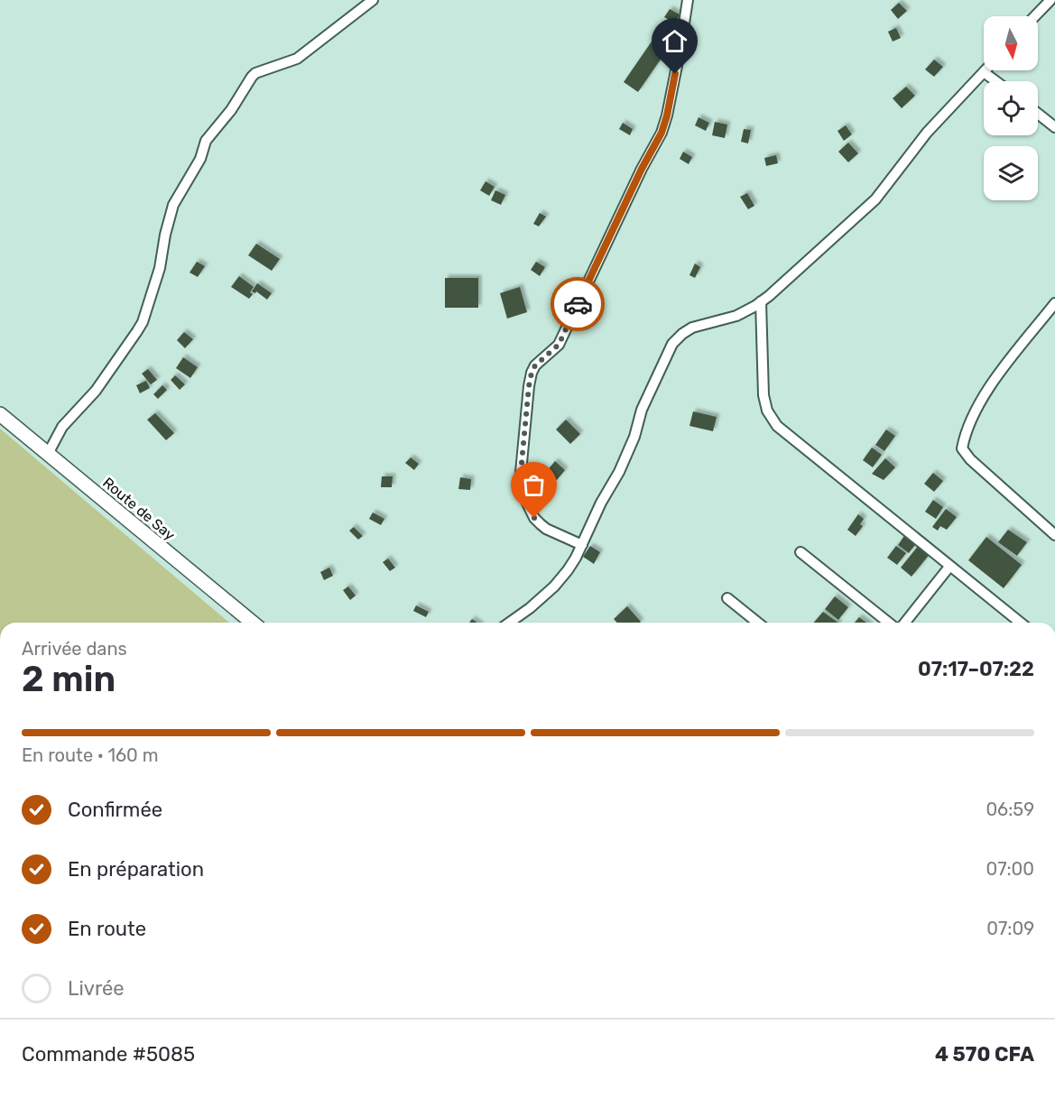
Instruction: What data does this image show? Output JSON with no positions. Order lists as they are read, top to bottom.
{
  "streets": {
    "main road": ["Route de Say"]
  },
  "north": "bottom",
  "page": {
    "heading": ["2 min", "Arrivée dans", "07:17–07:22"],
    "panel": ["Commande #5085", "4 570 CFA"],
    "bar": "En route · 160 m",
    "list": [
      ["Confirmée", "06:59"],
      ["En préparation", "07:00"],
      ["En route", "07:09"],
      "Livrée"
    ]
  }
}
